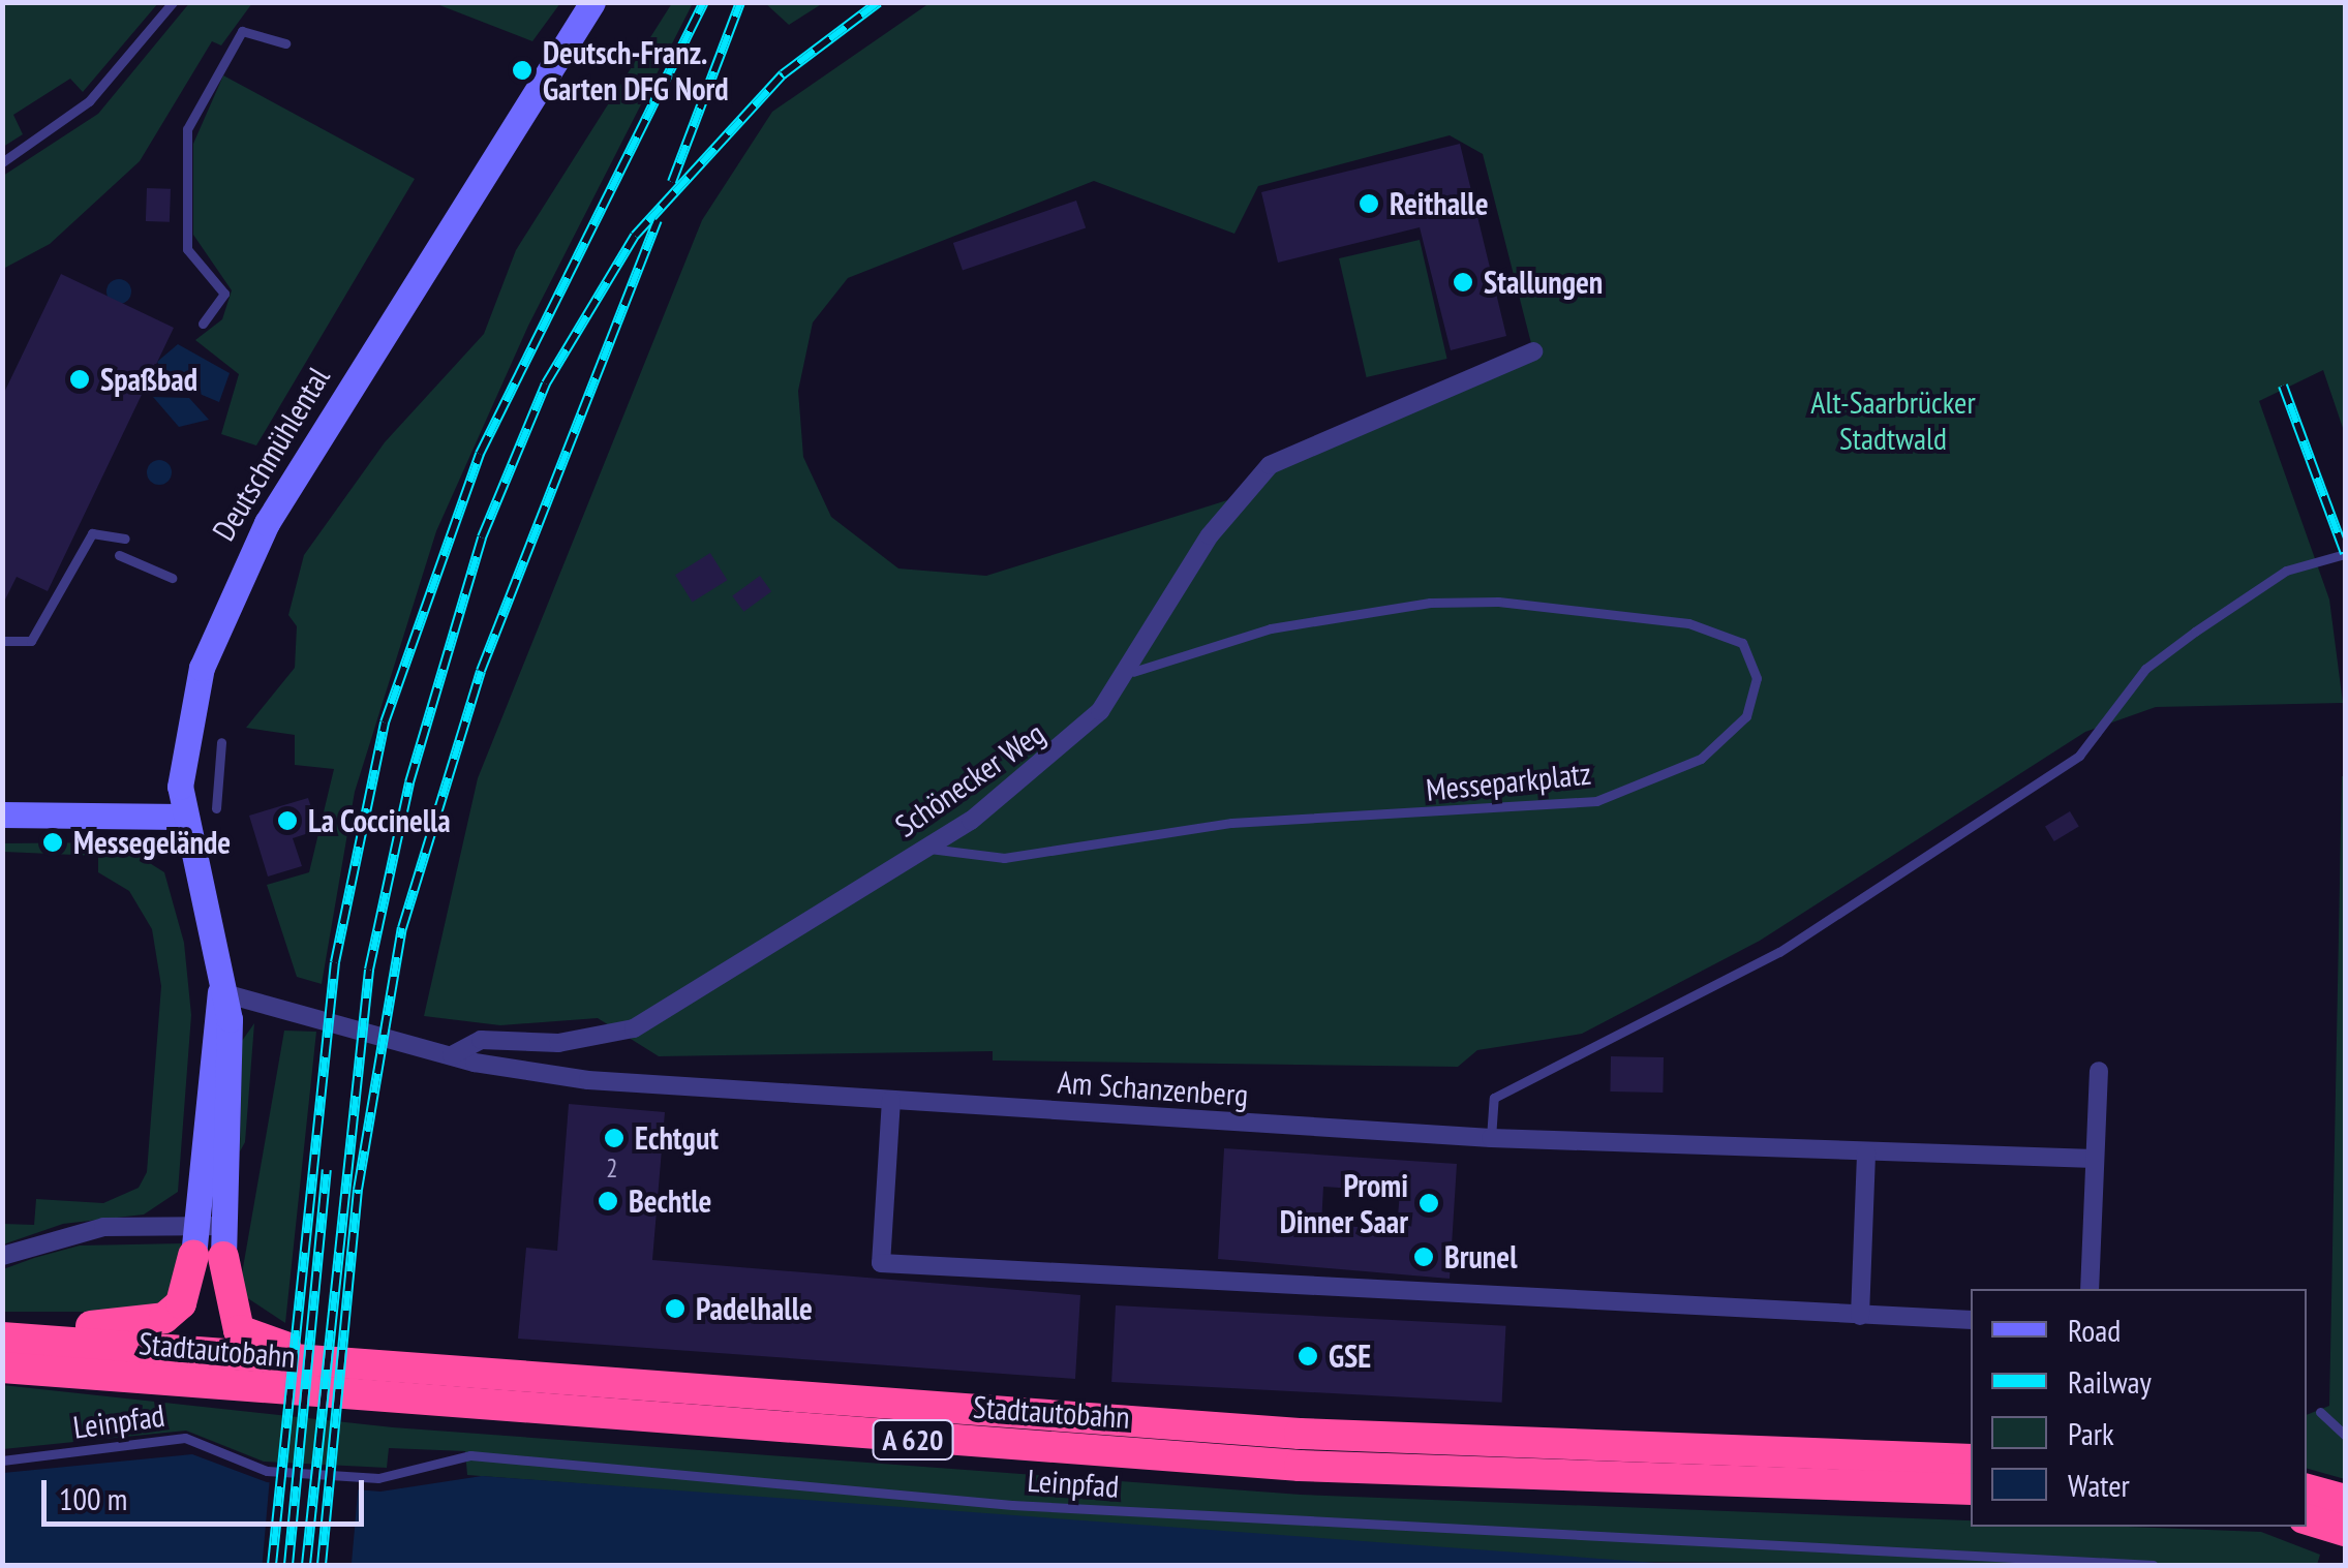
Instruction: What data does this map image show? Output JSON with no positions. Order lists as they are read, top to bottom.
{
  "streets": {
    "highway": ["Stadtautobahn", "A 620"],
    "main road": ["Deutschmühlental"],
    "street": ["Schönecker Weg", "Am Schanzenberg"],
    "lane": ["Messeparkplatz", "Leinpfad"]
  },
  "crossings": [
    ["Deutschmühlental", "Am Schanzenberg"],
    ["Schönecker Weg", "Messeparkplatz"],
    ["Schönecker Weg", "Am Schanzenberg"]
  ],
  "parks": ["Alt-Saarbrücker Stadtwald"],
  "places": [
    "Deutsch-Franz. Garten DFG Nord",
    "Reithalle",
    "Stallungen",
    "Spaßbad",
    "La Coccinella",
    "Messegelände",
    "Echtgut",
    "Bechtle",
    "Promi Dinner Saar",
    "Brunel",
    "Padelhalle",
    "GSE"
  ],
  "house_numbers": ["2"],
  "legend": [
    "Road",
    "Railway",
    "Park",
    "Water"
  ],
  "scale_bar": "100 m"
}
